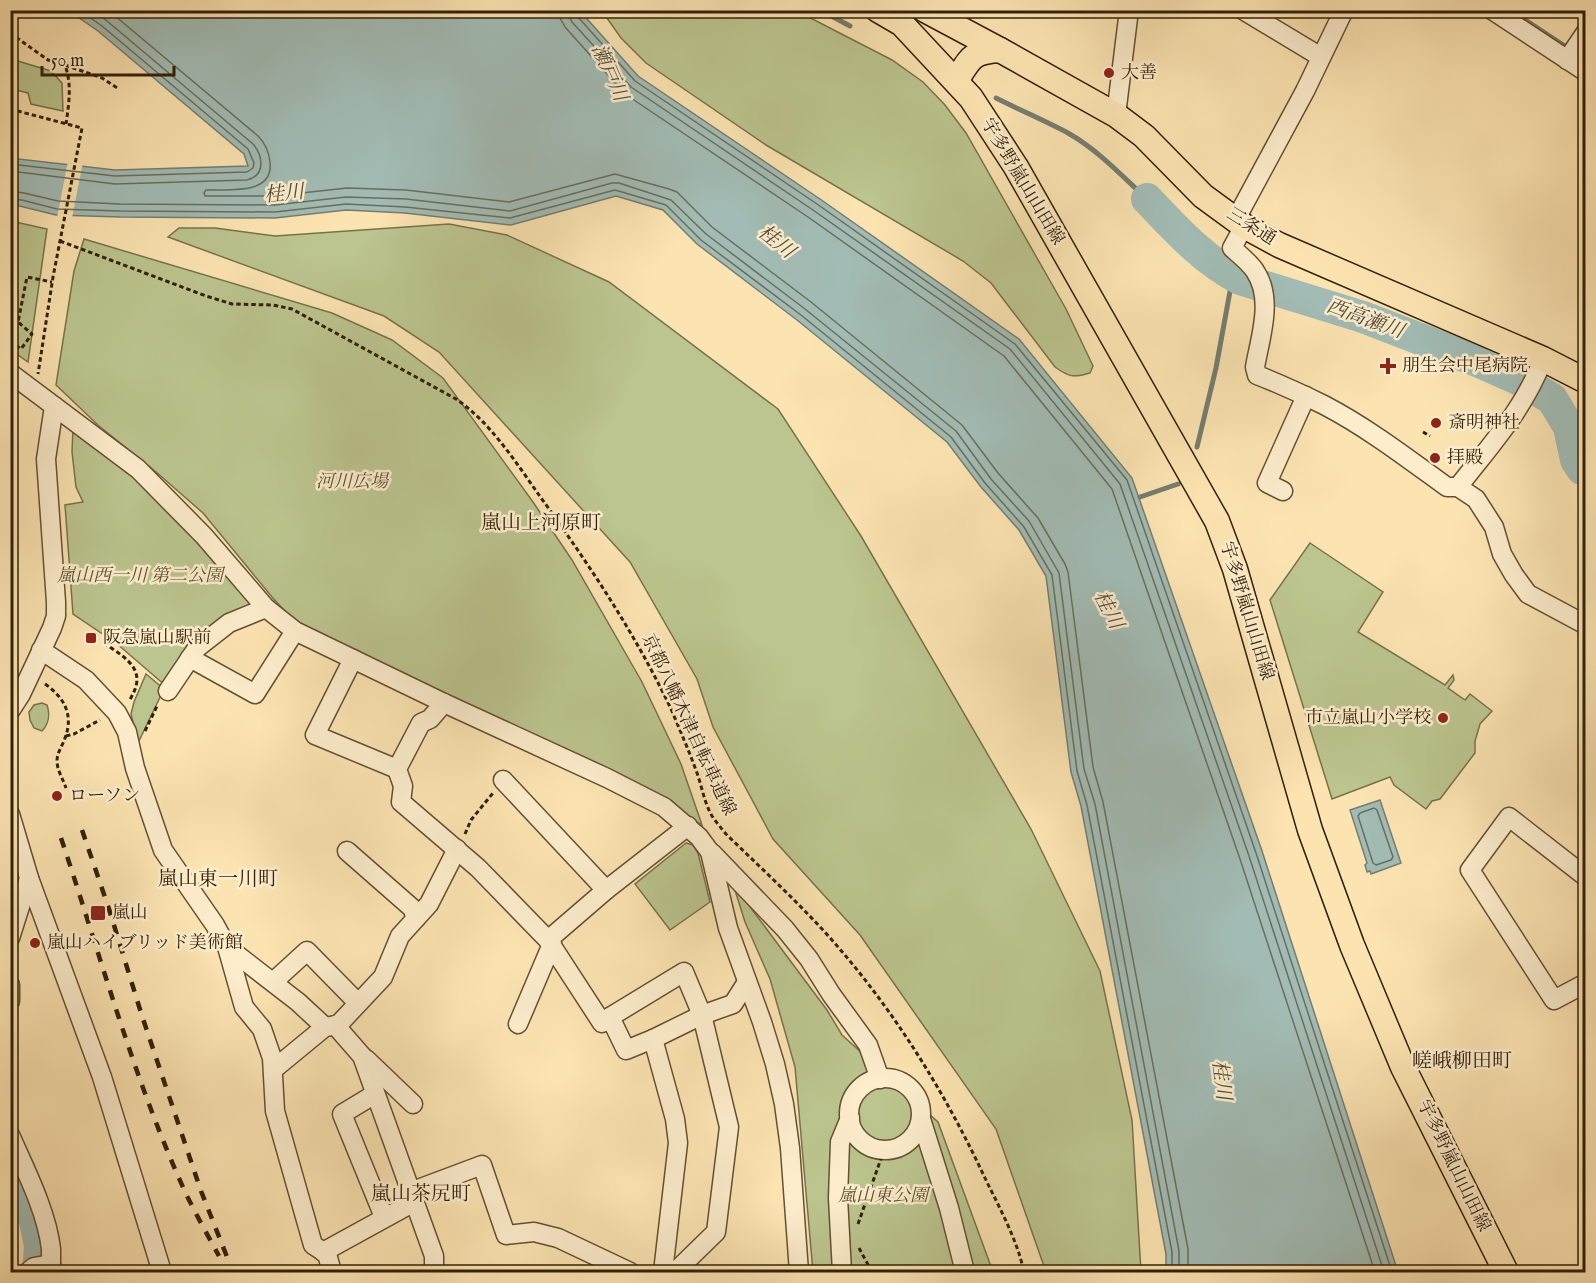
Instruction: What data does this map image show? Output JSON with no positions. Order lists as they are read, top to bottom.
{
  "streets": {
    "main road": ["宇多野嵐山山田線", "三条通"],
    "path": ["京都八幡木津自転車道線"]
  },
  "districts": [
    "嵐山上河原町",
    "嵐山東一川町",
    "嵯峨柳田町",
    "嵐山茶尻町"
  ],
  "water": ["瀬戸川", "桂川", "西高瀬川"],
  "parks": ["河川広場", "嵐山西一川 第二公園", "嵐山東公園"],
  "places": {
    "other": [
      "大善",
      "斎明神社",
      "拝殿",
      "市立嵐山小学校",
      "ローソン",
      "嵐山ハイブリッド美術館"
    ],
    "health": ["朋生会中尾病院"],
    "transit": ["阪急嵐山駅前", "嵐山"]
  },
  "scale_bar": "50 m"
}
